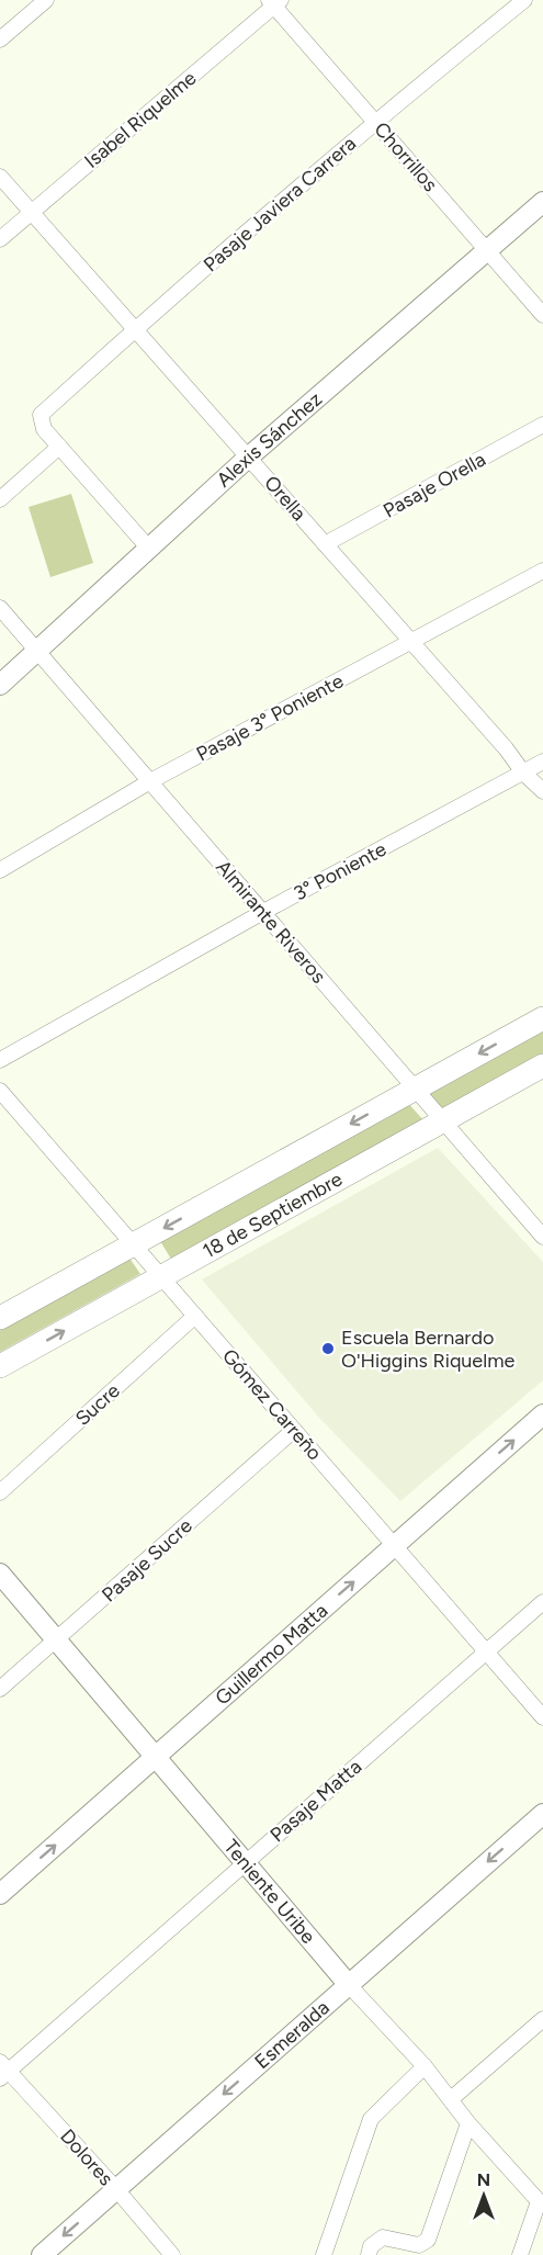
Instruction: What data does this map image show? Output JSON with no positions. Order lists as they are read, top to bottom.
{
  "streets": {
    "main road": ["18 de Septiembre"],
    "street": [
      "Isabel Riquelme",
      "Chorrillos",
      "Pasaje Javiera Carrera",
      "Alexis Sánchez",
      "Pasaje Orella",
      "Orella",
      "Pasaje 3° Poniente",
      "3° Poniente",
      "Almirante Riveros",
      "Sucre",
      "Gómez Carreño",
      "Pasaje Sucre",
      "Guillermo Matta",
      "Pasaje Matta",
      "Teniente Uribe",
      "Esmeralda",
      "Dolores"
    ]
  },
  "crossings": [
    ["Isabel Riquelme", "Chorrillos"],
    ["Isabel Riquelme", "Orella"],
    ["Chorrillos", "Pasaje Javiera Carrera"],
    ["Chorrillos", "Alexis Sánchez"],
    ["Pasaje Javiera Carrera", "Orella"],
    ["Alexis Sánchez", "Orella"],
    ["Alexis Sánchez", "Almirante Riveros"],
    ["Pasaje Orella", "Orella"],
    ["Orella", "Pasaje 3° Poniente"],
    ["Orella", "3° Poniente"],
    ["Pasaje 3° Poniente", "Almirante Riveros"],
    ["3° Poniente", "Almirante Riveros"],
    ["Almirante Riveros", "18 de Septiembre"],
    ["18 de Septiembre", "Gómez Carreño"],
    ["Sucre", "Gómez Carreño"],
    ["Gómez Carreño", "Pasaje Sucre"],
    ["Gómez Carreño", "Guillermo Matta"],
    ["Gómez Carreño", "Pasaje Matta"],
    ["Pasaje Sucre", "Teniente Uribe"],
    ["Guillermo Matta", "Teniente Uribe"],
    ["Pasaje Matta", "Teniente Uribe"],
    ["Pasaje Matta", "Dolores"],
    ["Teniente Uribe", "Esmeralda"],
    ["Esmeralda", "Dolores"]
  ],
  "one_way": ["Guillermo Matta"],
  "places": ["Escuela Bernardo O'Higgins Riquelme"],
  "north": "top"
}
